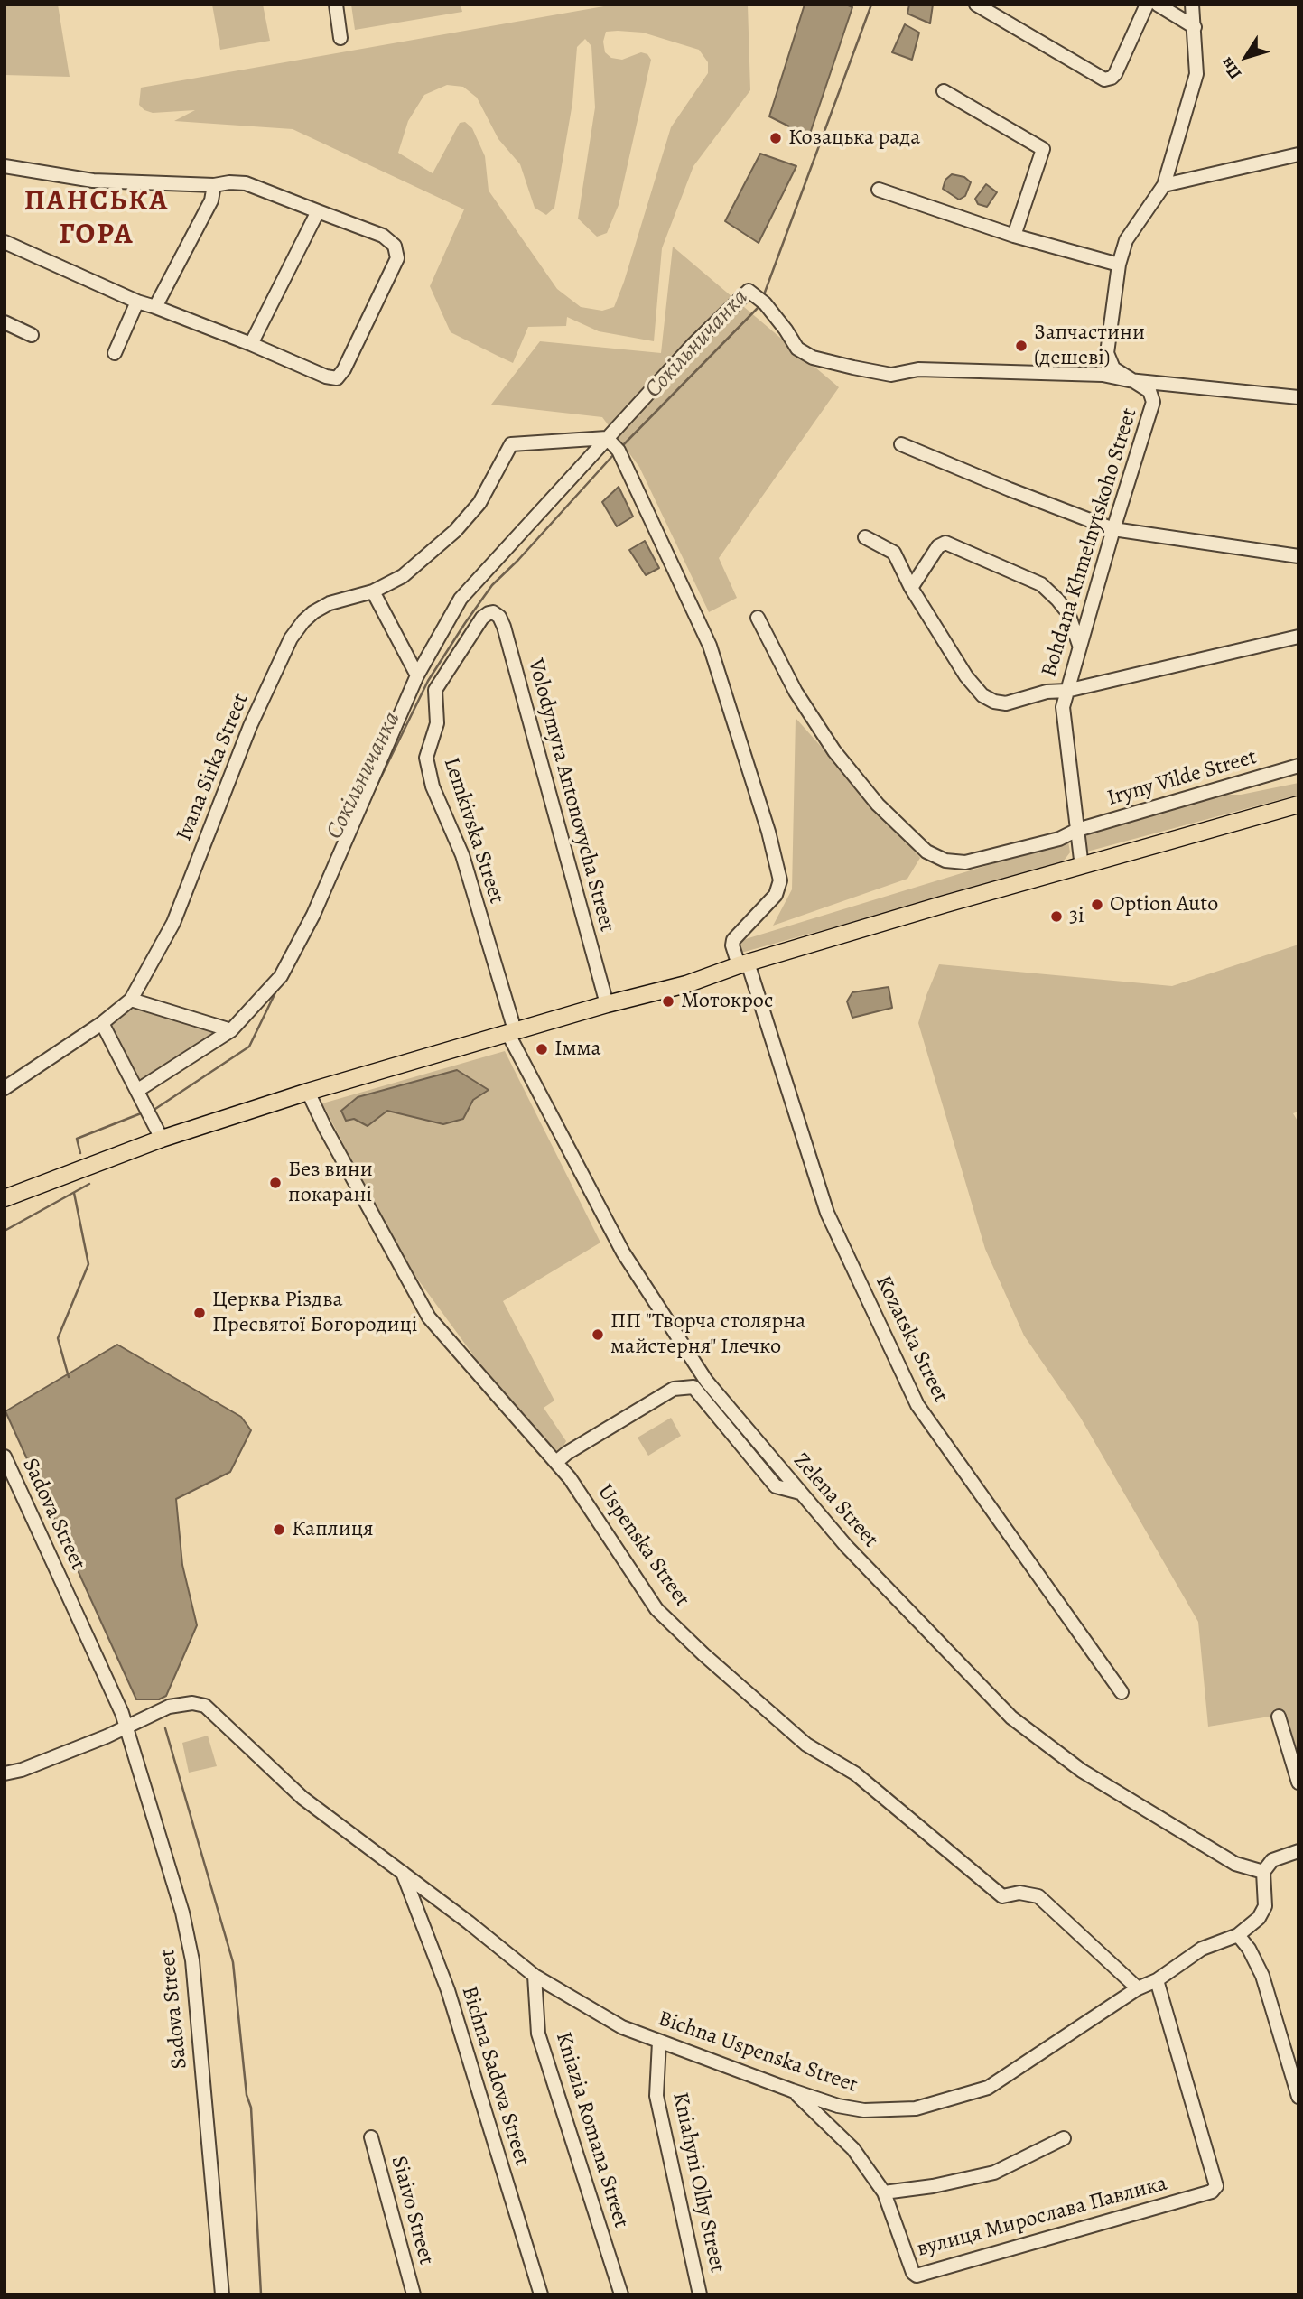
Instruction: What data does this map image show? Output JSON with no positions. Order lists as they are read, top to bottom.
{
  "streets": {
    "street": [
      "Bohdana Khmelnytskoho Street",
      "Ivana Sirka Street",
      "Iryny Vilde Street",
      "Volodymyra Antonovycha Street",
      "Lemkivska Street",
      "Kozatska Street",
      "Zelena Street",
      "Sadova Street",
      "Uspenska Street",
      "Bichna Uspenska Street",
      "Bichna Sadova Street",
      "Kniazia Romana Street",
      "Kniahyni Olhy Street",
      "Siaivo Street",
      "вулиця Мирослава Павлика"
    ]
  },
  "crossings": [
    ["Bohdana Khmelnytskoho Street", "Iryny Vilde Street"],
    ["Ivana Sirka Street", "Kozatska Street"],
    ["Volodymyra Antonovycha Street", "Lemkivska Street"],
    ["Lemkivska Street", "Zelena Street"],
    ["Uspenska Street", "Bichna Uspenska Street"],
    ["Bichna Uspenska Street", "Kniazia Romana Street"],
    ["Bichna Uspenska Street", "Kniahyni Olhy Street"],
    ["Bichna Uspenska Street", "вулиця Мирослава Павлика"]
  ],
  "districts": ["ПАНСЬКА ГОРА"],
  "water": ["Сокільничанка"],
  "places": [
    "Козацька рада",
    "Запчастини (дешеві)",
    "Option Auto",
    "3і",
    "Мотокрос",
    "Імма",
    "Без вини покарані",
    "Церква Різдва Пресвятої Богородиці",
    "ПП \"Творча столярна майстерня\" Ілечко",
    "Каплиця"
  ],
  "north": "bottom left"
}
